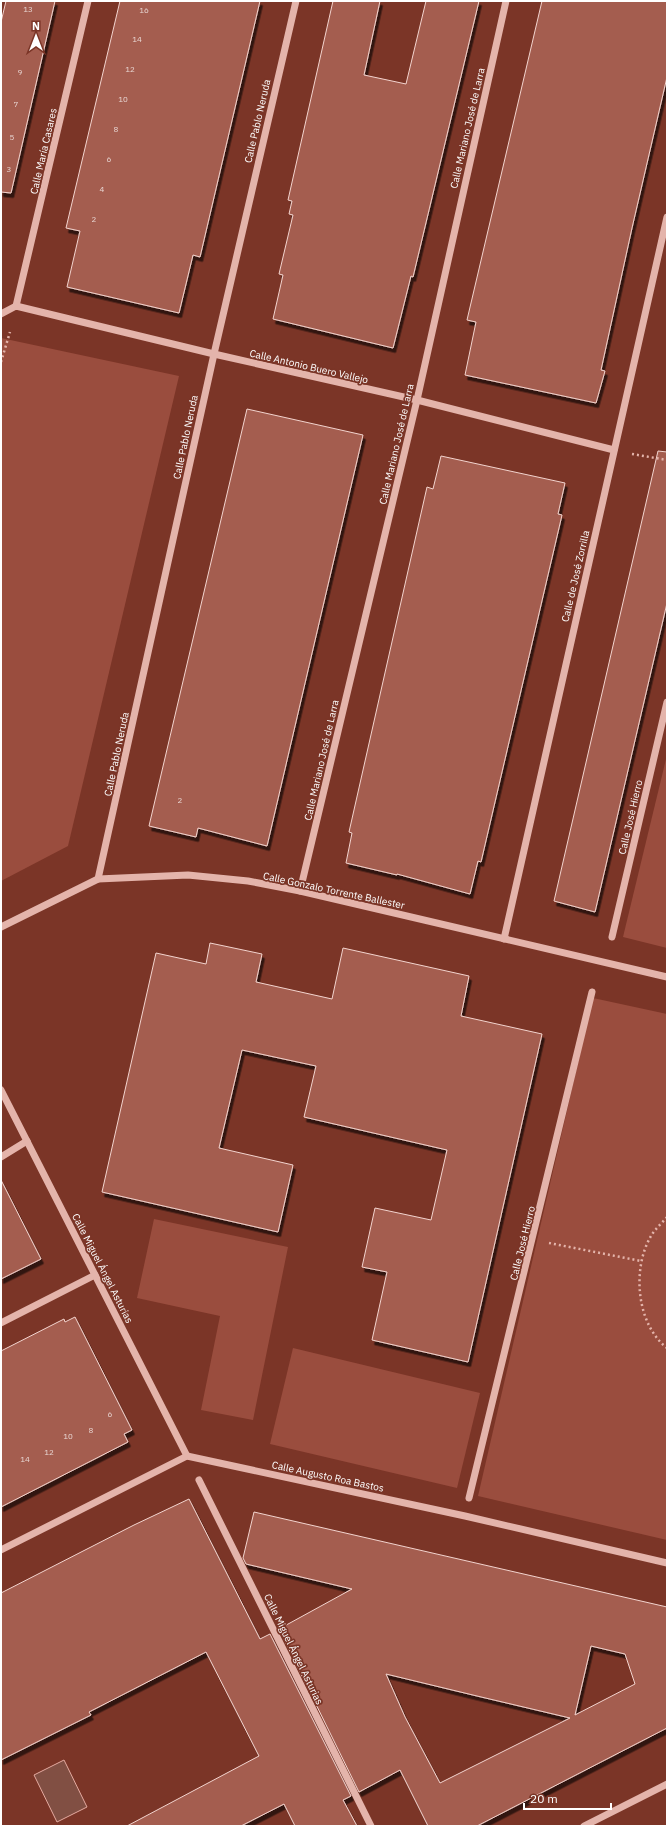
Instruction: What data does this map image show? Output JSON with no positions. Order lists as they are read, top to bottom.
{
  "streets": {
    "street": [
      "Calle Pablo Neruda",
      "Calle Mariano José de Larra",
      "Calle María Casares",
      "Calle Antonio Buero Vallejo",
      "Calle de José Zorrilla",
      "Calle José Hierro",
      "Calle Gonzalo Torrente Ballester",
      "Calle Miguel Ángel Asturias",
      "Calle Augusto Roa Bastos"
    ]
  },
  "crossings": [
    ["Calle Pablo Neruda", "Calle Antonio Buero Vallejo"],
    ["Calle Pablo Neruda", "Calle Gonzalo Torrente Ballester"],
    ["Calle Mariano José de Larra", "Calle Antonio Buero Vallejo"],
    ["Calle Mariano José de Larra", "Calle Gonzalo Torrente Ballester"],
    ["Calle María Casares", "Calle Antonio Buero Vallejo"],
    ["Calle Antonio Buero Vallejo", "Calle de José Zorrilla"],
    ["Calle de José Zorrilla", "Calle Gonzalo Torrente Ballester"],
    ["Calle Miguel Ángel Asturias", "Calle Augusto Roa Bastos"]
  ],
  "house_numbers": [
    "13",
    "16",
    "14",
    "12",
    "9",
    "10",
    "7",
    "8",
    "5",
    "6",
    "3",
    "4",
    "2",
    "2",
    "6",
    "8",
    "10",
    "12",
    "14"
  ],
  "scale_bar": "20 m",
  "north": "top"
}
